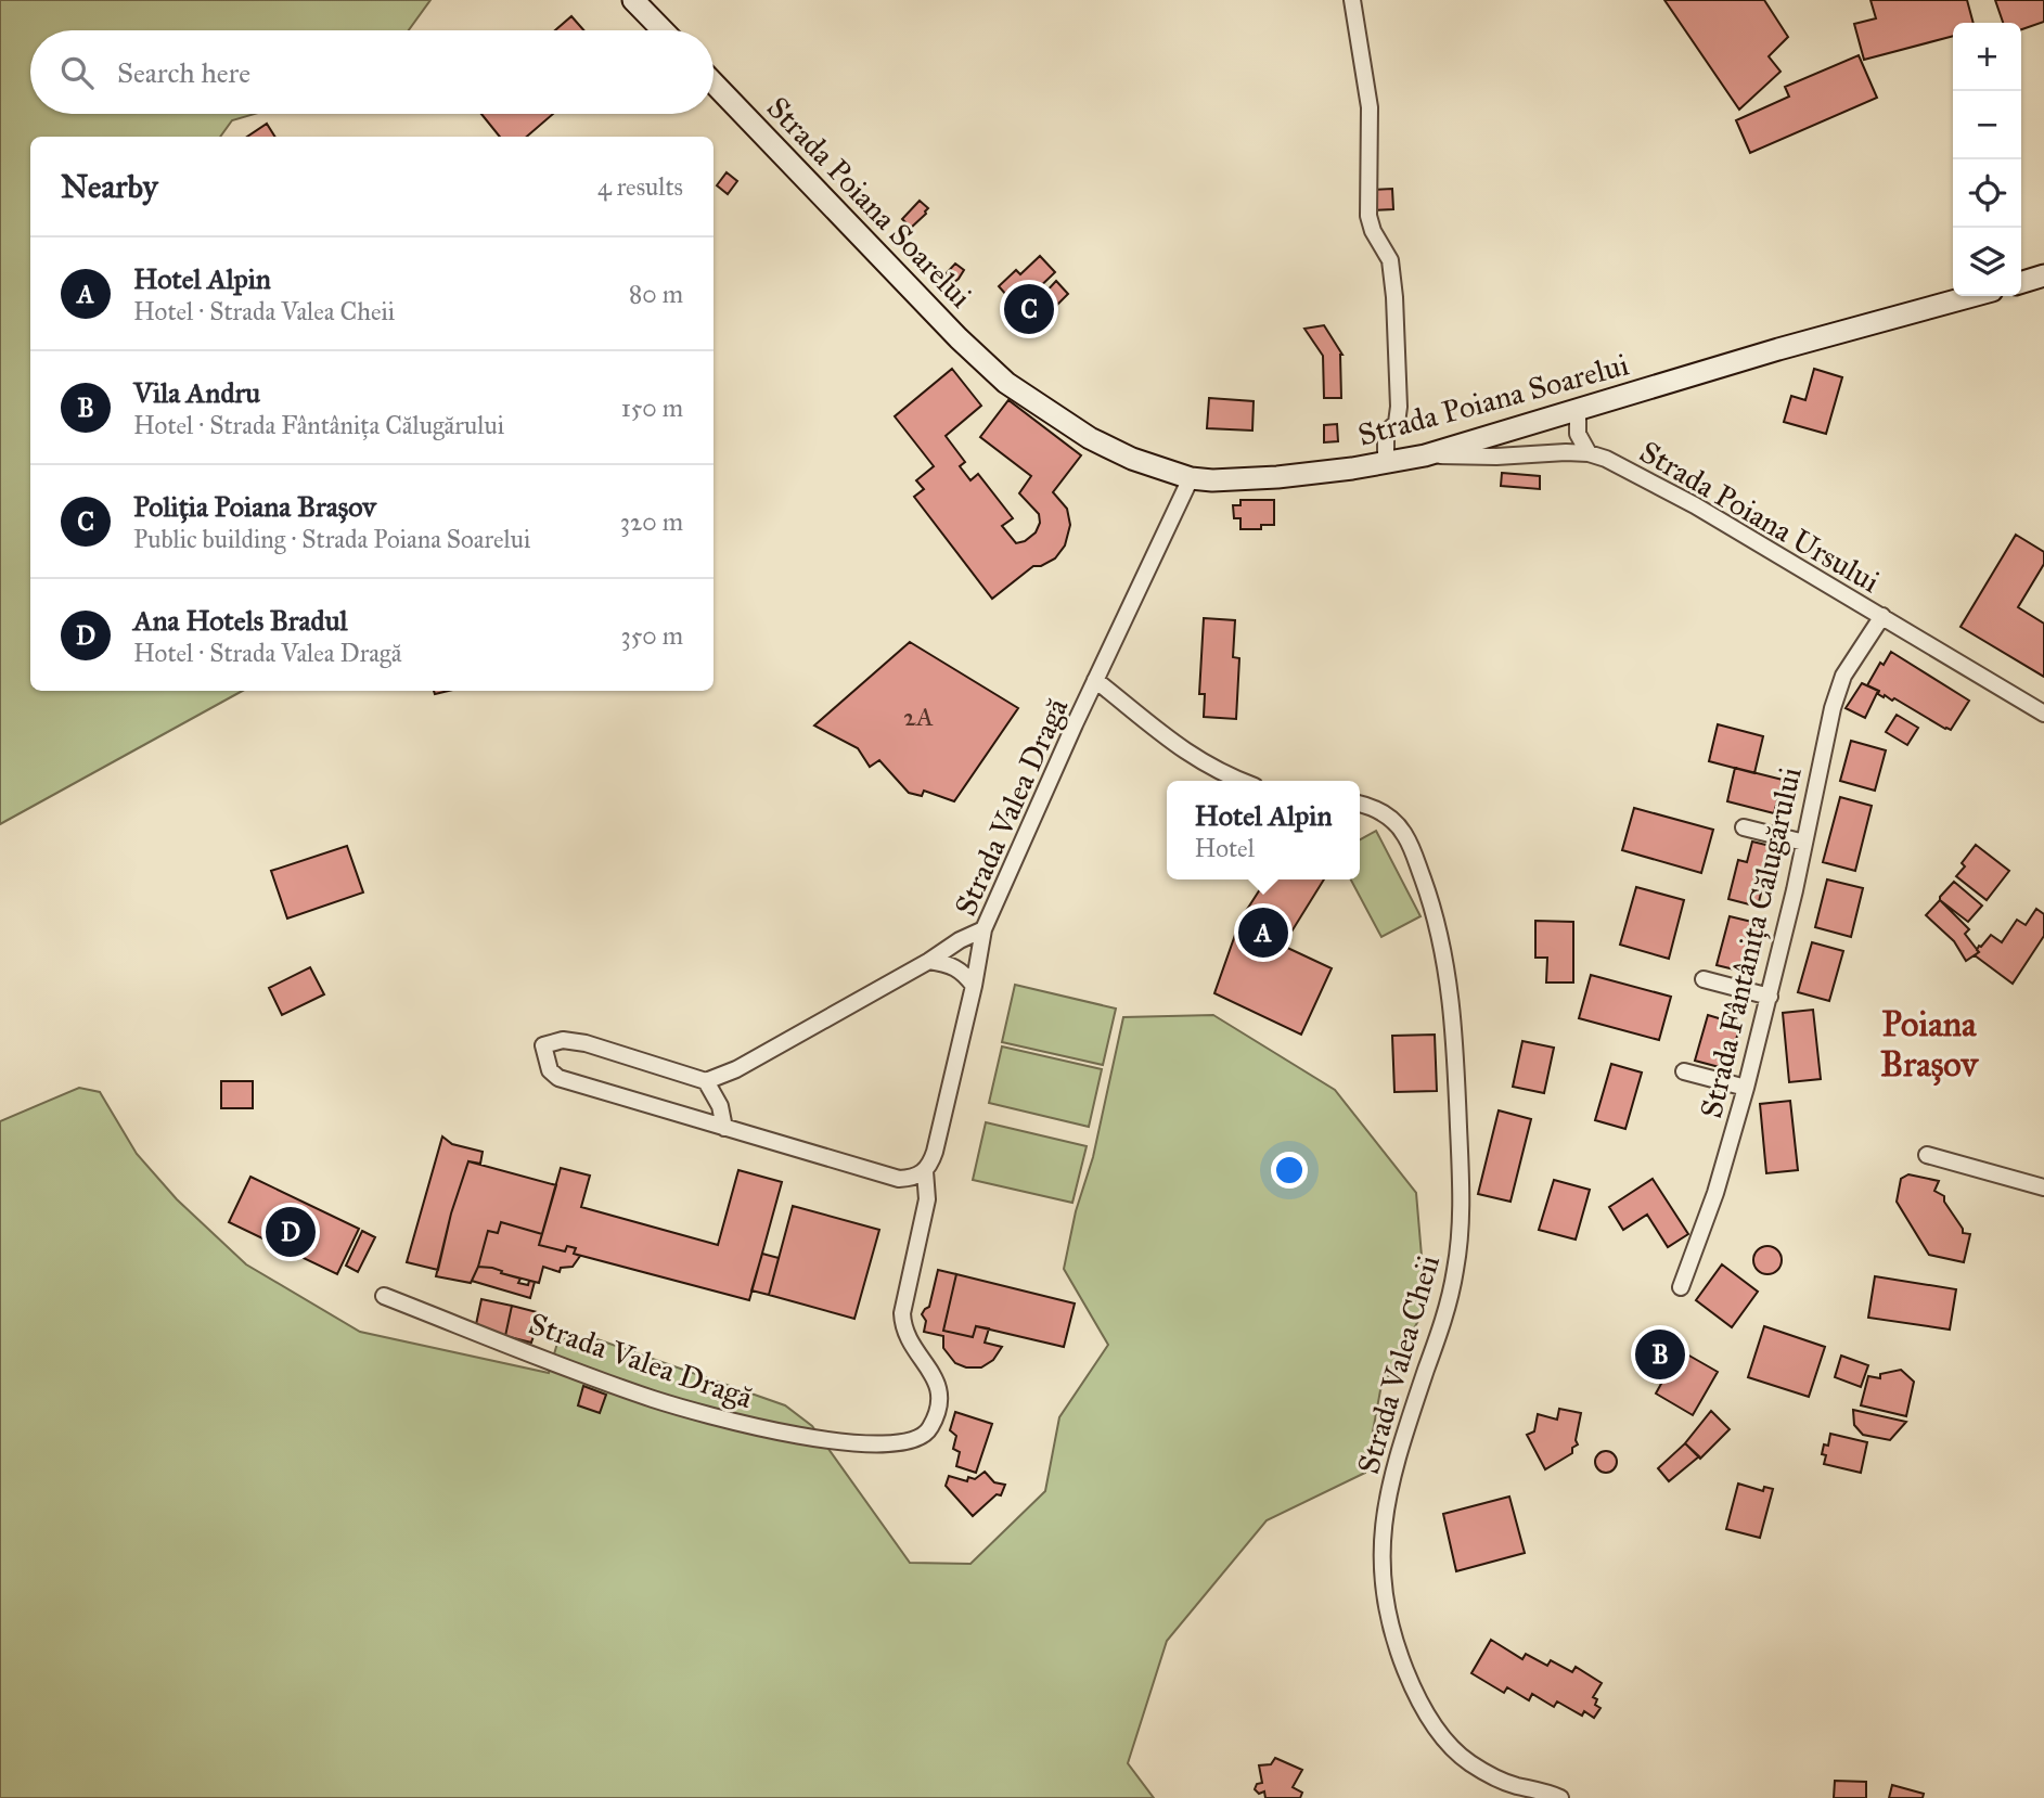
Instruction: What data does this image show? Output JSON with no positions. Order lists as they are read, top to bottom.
{
  "streets": {
    "street": [
      "Strada Poiana Soarelui",
      "Strada Poiana Ursului",
      "Strada Valea Dragă",
      "Strada Fântânița Călugărului",
      "Strada Valea Cheii"
    ]
  },
  "crossings": [
    ["Strada Poiana Soarelui", "Strada Poiana Ursului"],
    ["Strada Poiana Soarelui", "Strada Valea Dragă"],
    ["Strada Poiana Ursului", "Strada Fântânița Călugărului"]
  ],
  "districts": ["Poiana Brașov"],
  "house_numbers": ["2A"],
  "page": {
    "map_buttons": ["+", "−"],
    "search": "Search here",
    "heading": ["Nearby", "4 results"],
    "list": [
      {
        "mark": "A",
        "name": "Hotel Alpin",
        "note": "Hotel · Strada Valea Cheii",
        "value": "80 m"
      },
      {
        "mark": "B",
        "name": "Vila Andru",
        "note": "Hotel · Strada Fântânița Călugărului",
        "value": "150 m"
      },
      {
        "mark": "C",
        "name": "Poliția Poiana Brașov",
        "note": "Public building · Strada Poiana Soarelui",
        "value": "320 m"
      },
      {
        "mark": "D",
        "name": "Ana Hotels Bradul",
        "note": "Hotel · Strada Valea Dragă",
        "value": "350 m"
      }
    ],
    "pins": [
      "C",
      "A",
      "D",
      "B"
    ],
    "popup": ["Hotel Alpin", "Hotel"]
  }
}
